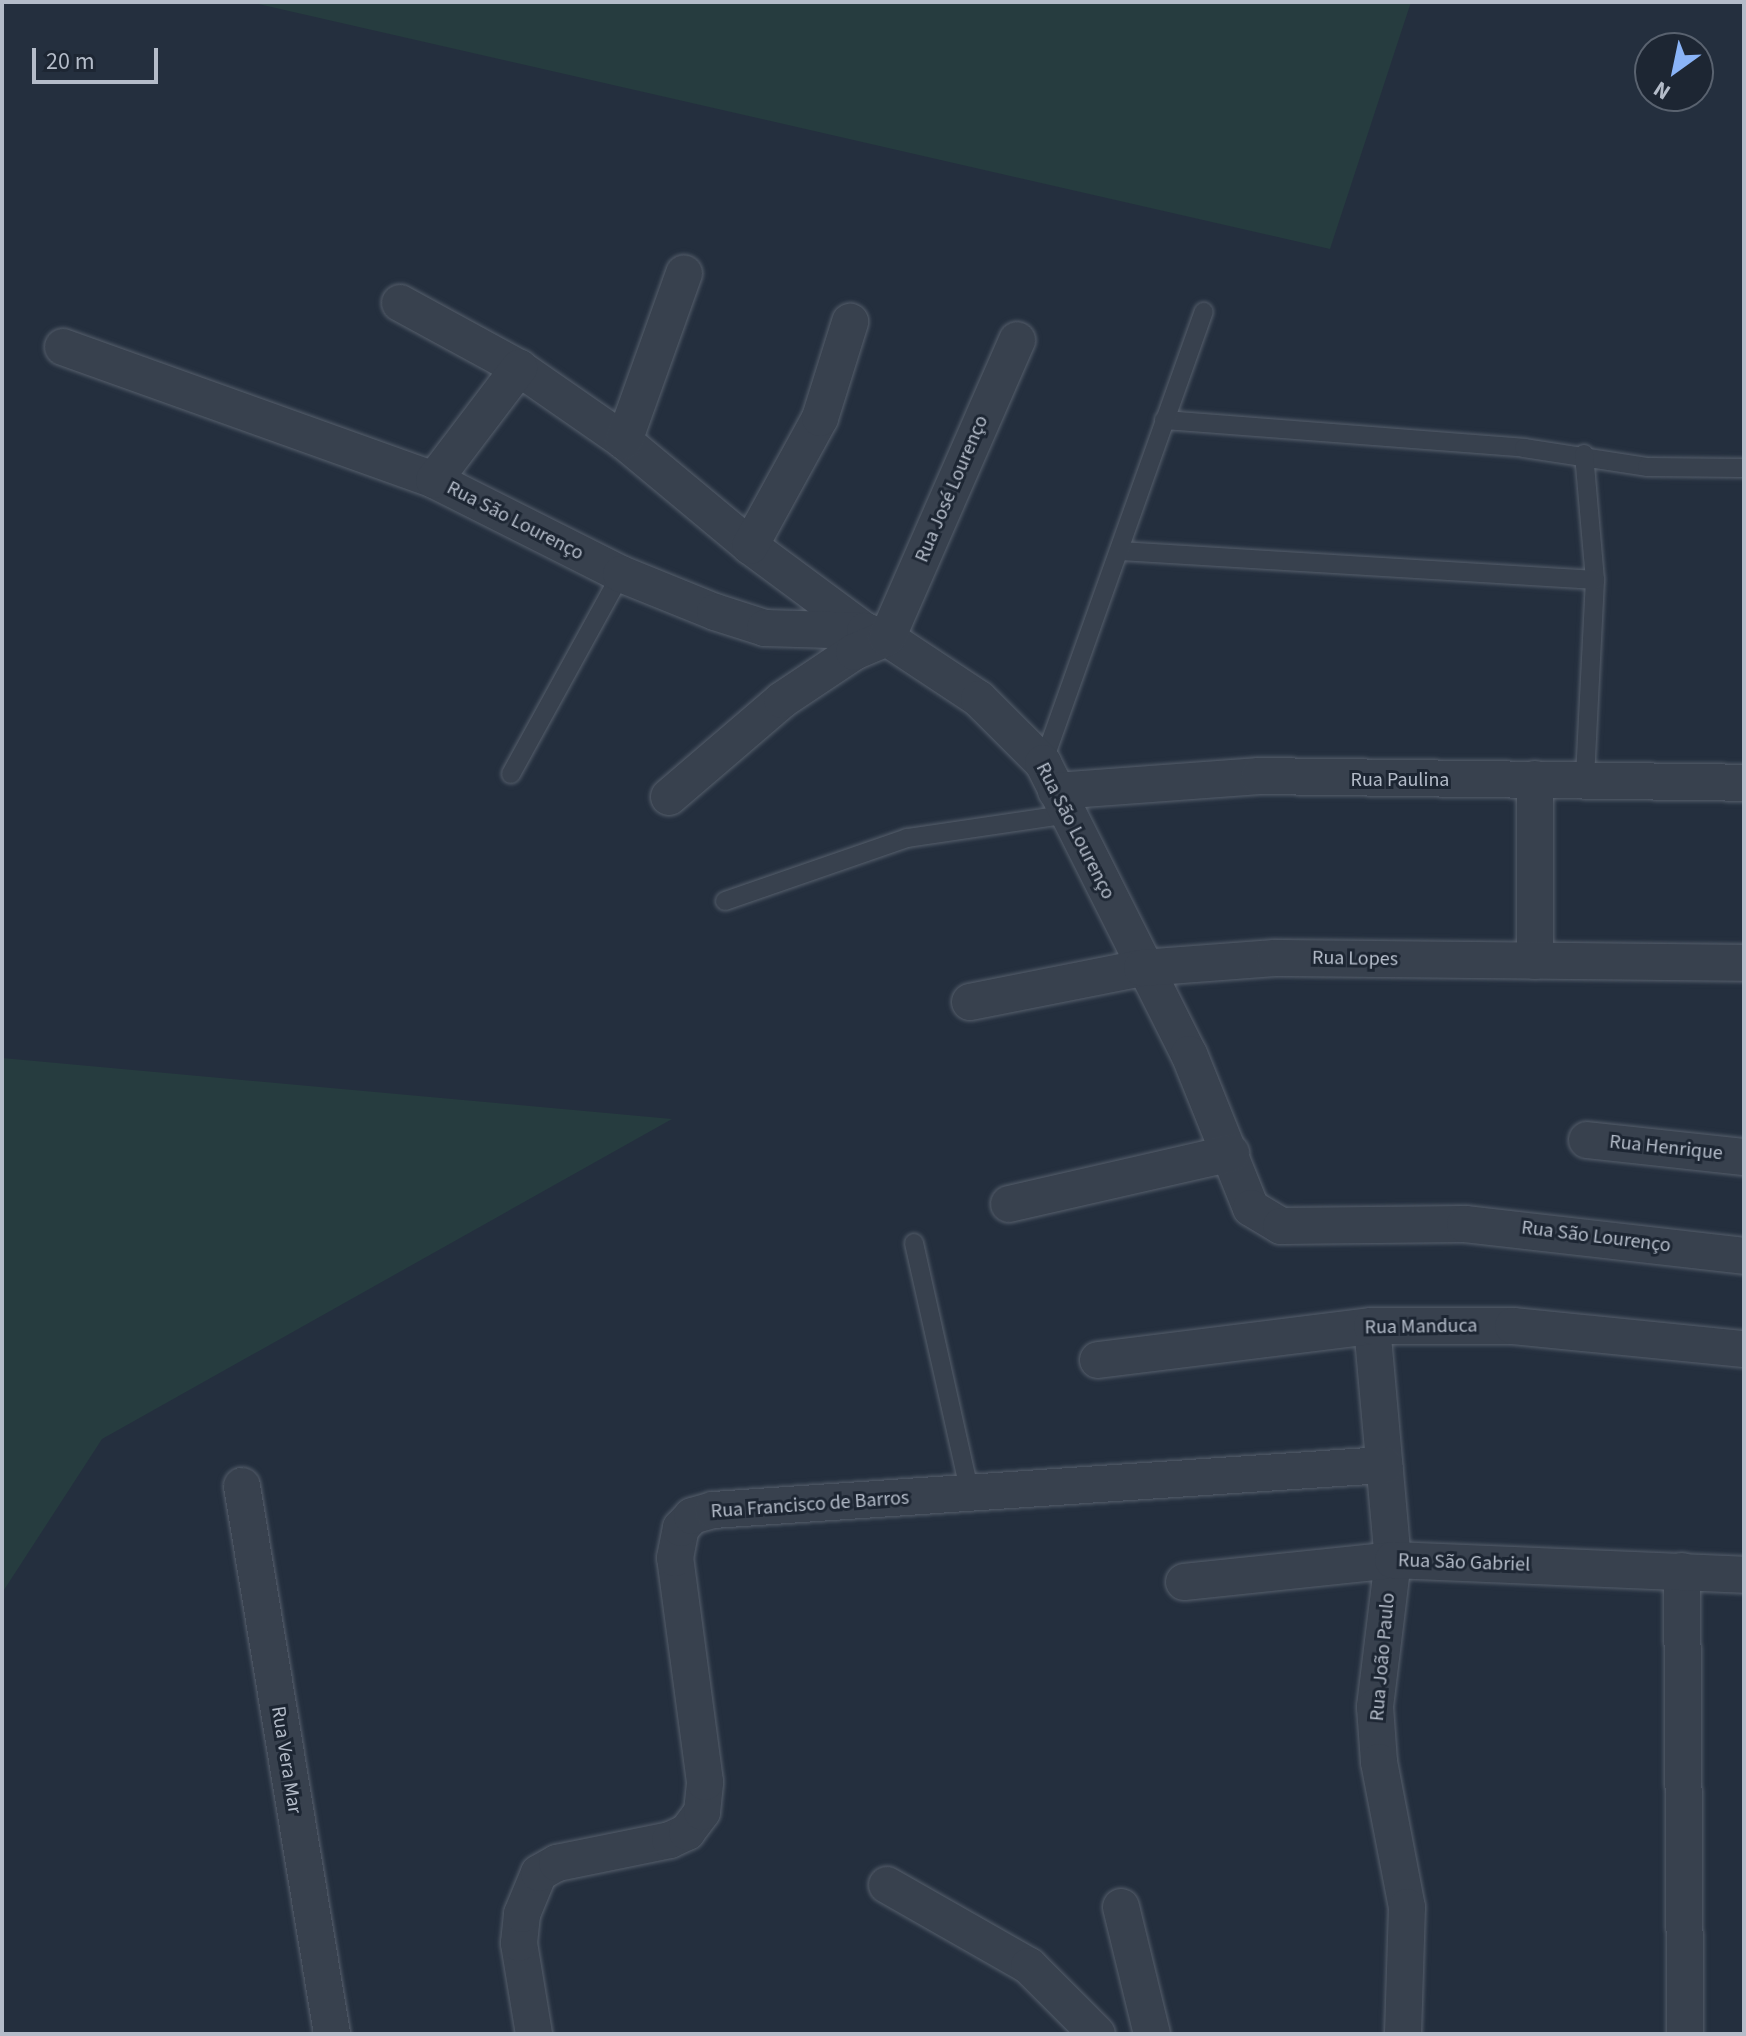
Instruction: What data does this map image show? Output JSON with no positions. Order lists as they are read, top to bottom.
{
  "streets": {
    "street": [
      "Rua José Lourenço",
      "Rua São Lourenço",
      "Rua Paulina",
      "Rua Lopes",
      "Rua Henrique",
      "Rua Manduca",
      "Rua Francisco de Barros",
      "Rua São Gabriel",
      "Rua João Paulo",
      "Rua Vera Mar"
    ]
  },
  "crossings": [
    ["Rua José Lourenço", "Rua São Lourenço"],
    ["Rua São Lourenço", "Rua Paulina"],
    ["Rua São Lourenço", "Rua Lopes"],
    ["Rua Manduca", "Rua João Paulo"],
    ["Rua Francisco de Barros", "Rua João Paulo"],
    ["Rua São Gabriel", "Rua João Paulo"]
  ],
  "scale_bar": "20 m",
  "north": "bottom left"
}
